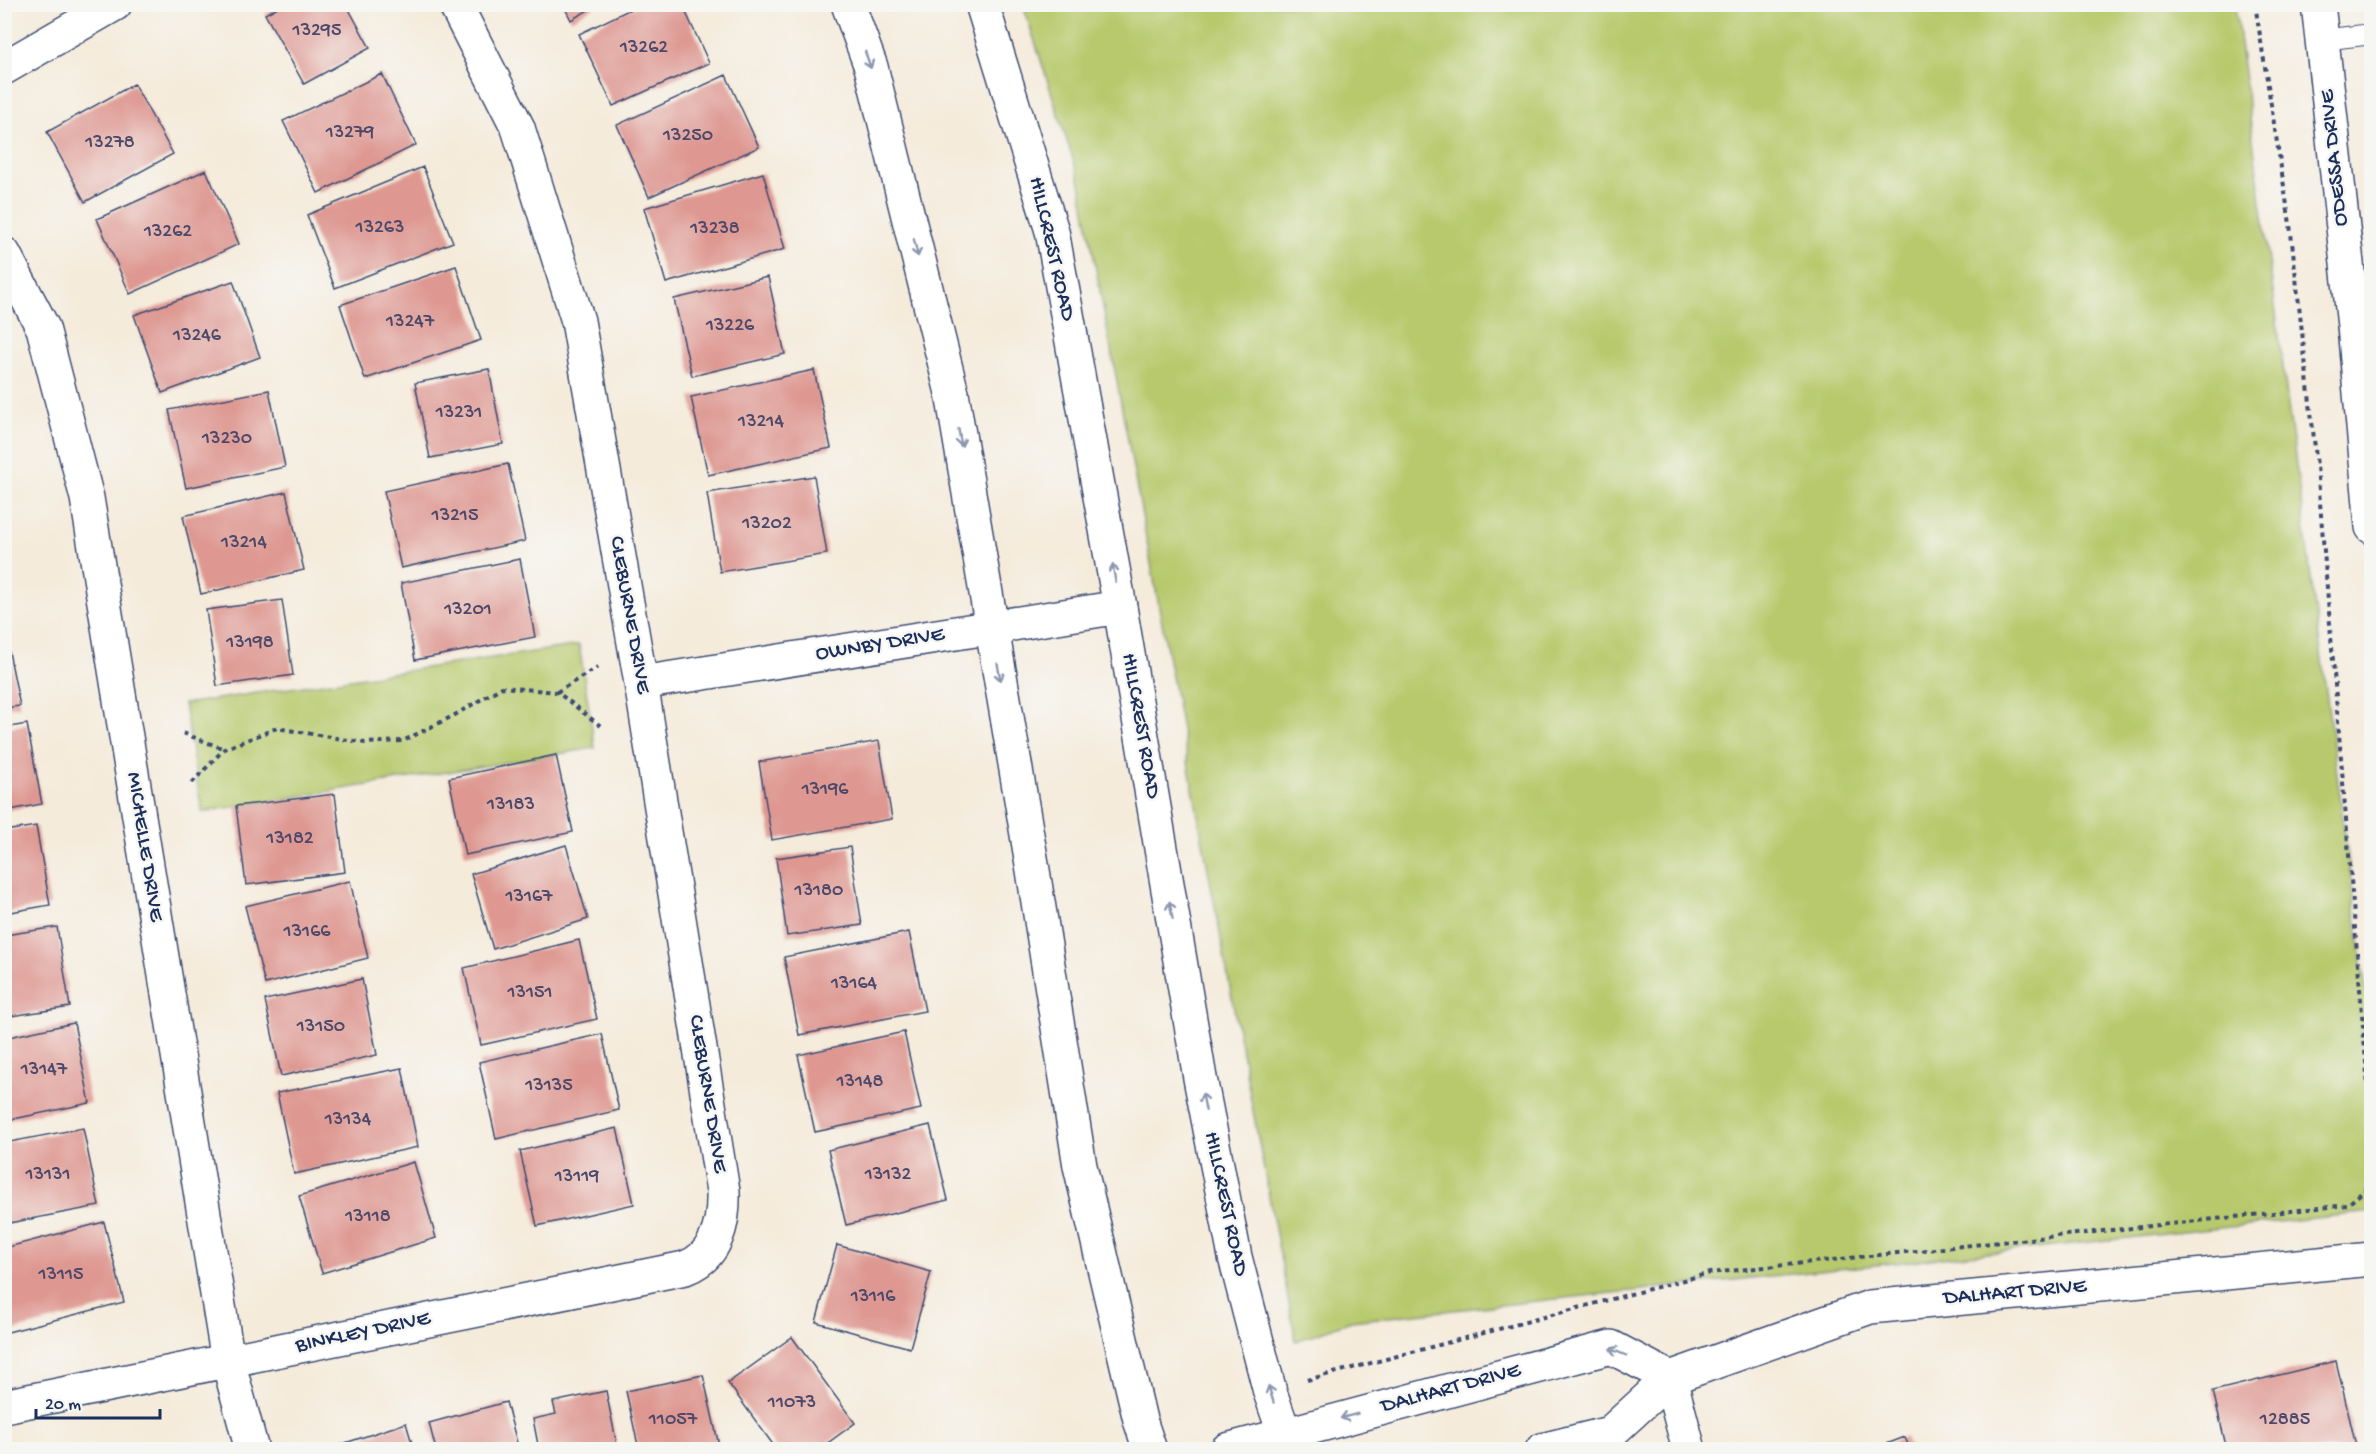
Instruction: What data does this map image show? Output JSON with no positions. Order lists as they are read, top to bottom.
{
  "streets": {
    "street": [
      "ODESSA DRIVE",
      "HILLCREST ROAD",
      "CLEBURNE DRIVE",
      "OWNBY DRIVE",
      "MICHELLE DRIVE",
      "DALHART DRIVE",
      "BINKLEY DRIVE"
    ]
  },
  "crossings": [
    ["HILLCREST ROAD", "OWNBY DRIVE"],
    ["HILLCREST ROAD", "DALHART DRIVE"],
    ["CLEBURNE DRIVE", "OWNBY DRIVE"],
    ["CLEBURNE DRIVE", "BINKLEY DRIVE"],
    ["MICHELLE DRIVE", "BINKLEY DRIVE"]
  ],
  "house_numbers": [
    "13295",
    "13262",
    "13279",
    "13250",
    "13278",
    "13263",
    "13238",
    "13262",
    "13247",
    "13226",
    "13246",
    "13231",
    "13214",
    "13230",
    "13215",
    "13202",
    "13214",
    "13201",
    "13198",
    "13196",
    "13183",
    "13182",
    "13180",
    "13167",
    "13166",
    "13164",
    "13151",
    "13150",
    "13147",
    "13148",
    "13135",
    "13134",
    "13131",
    "13132",
    "13119",
    "13118",
    "13115",
    "13116",
    "11073",
    "11057",
    "12885"
  ],
  "scale_bar": "20 m"
}
